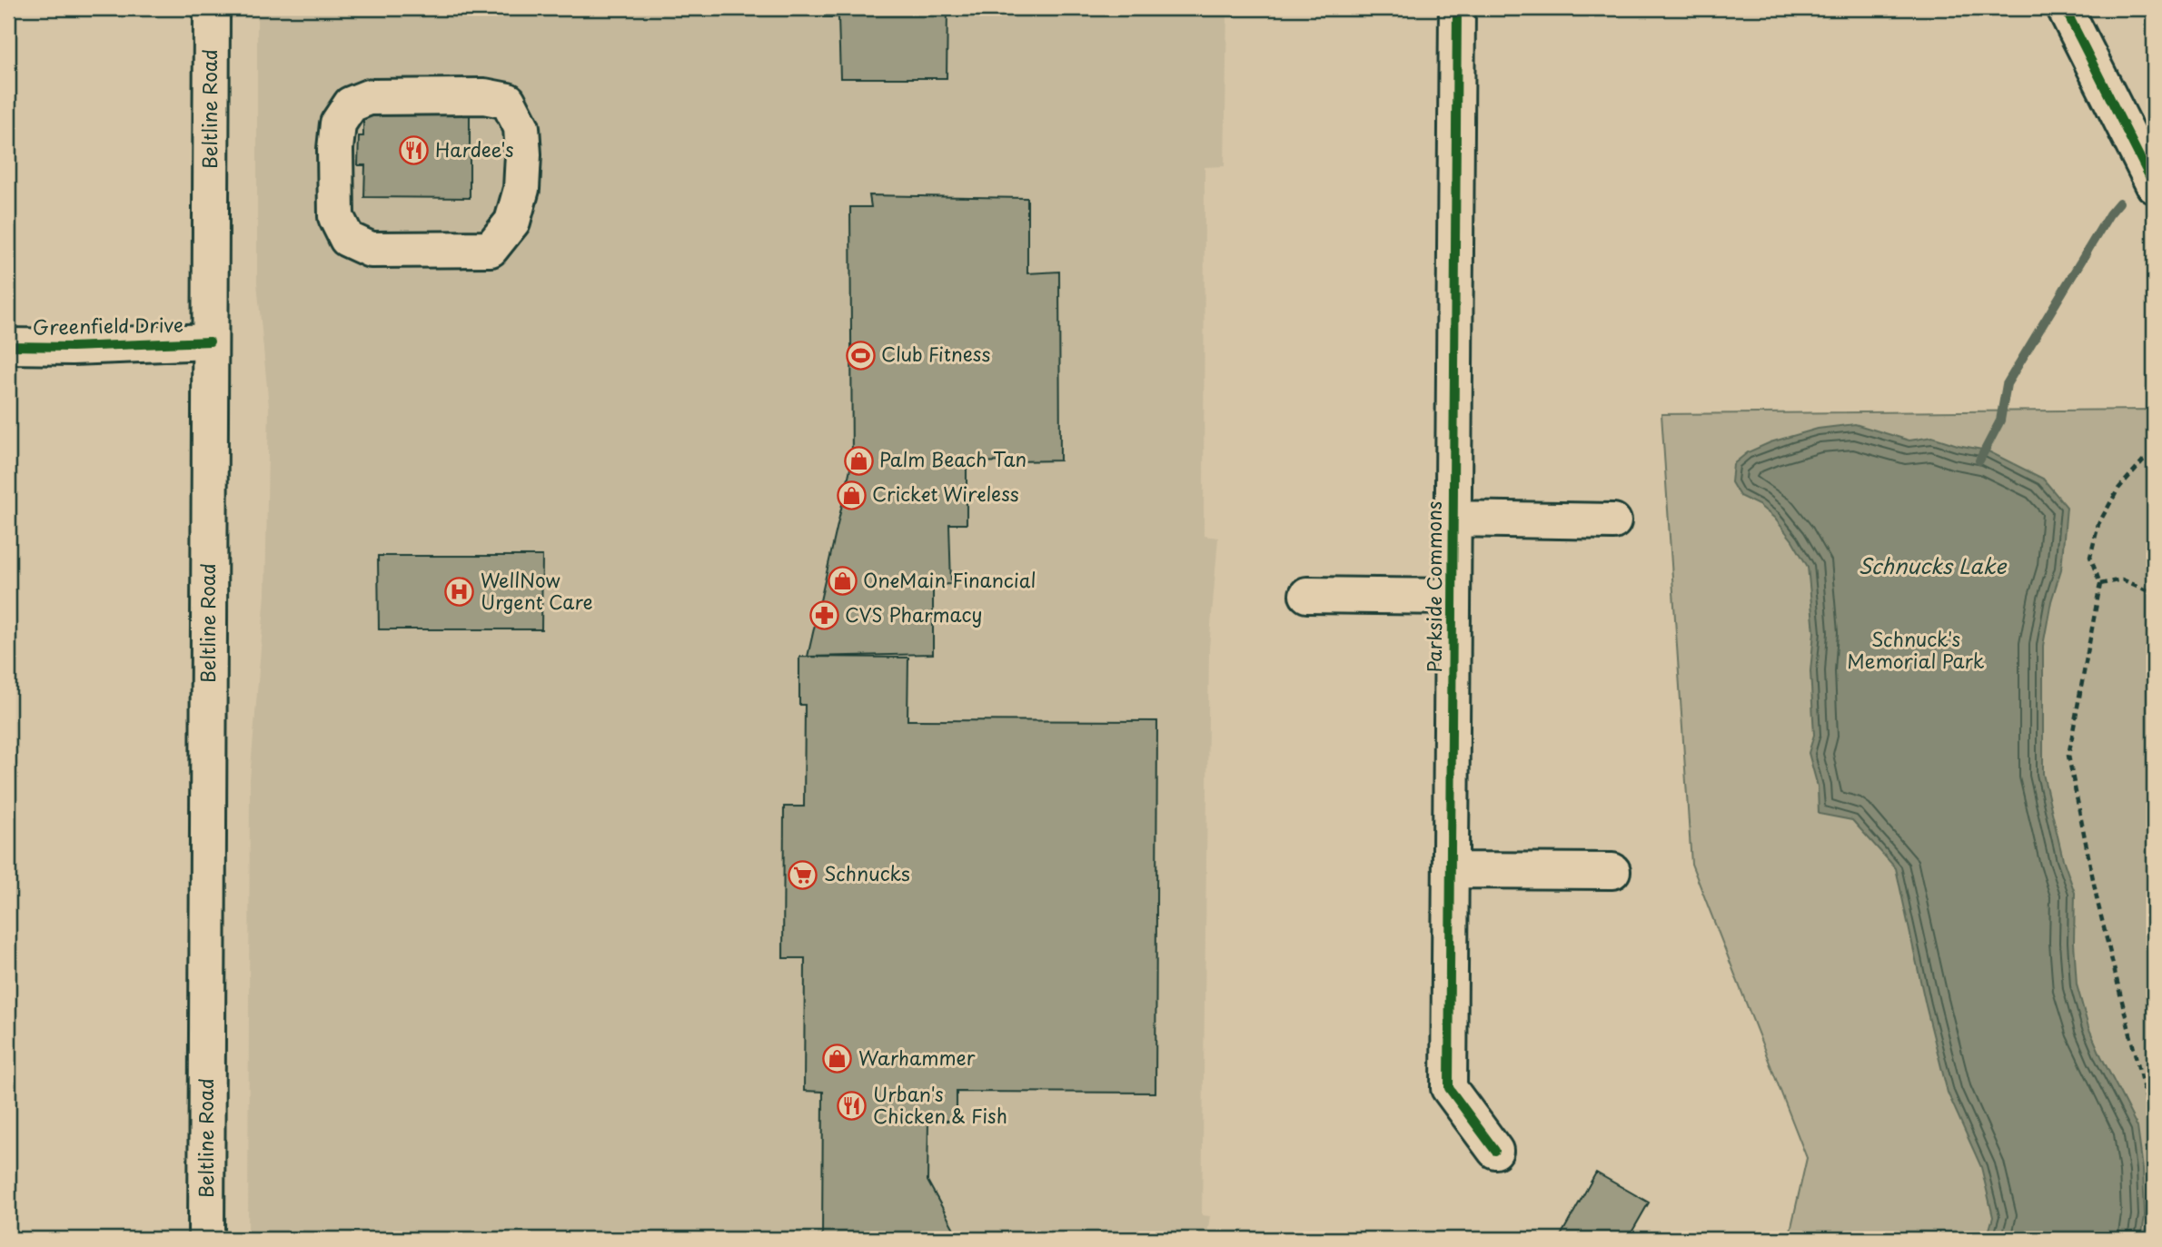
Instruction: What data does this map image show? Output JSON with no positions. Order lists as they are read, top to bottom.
{
  "streets": {
    "street": ["Beltline Road", "Greenfield Drive", "Parkside Commons"]
  },
  "crossings": [
    ["Beltline Road", "Greenfield Drive"]
  ],
  "water": ["Schnucks Lake"],
  "parks": ["Schnuck's Memorial Park"],
  "places": {
    "restaurant": ["Hardee's", "Urban's Chicken & Fish"],
    "sports": ["Club Fitness"],
    "shop": [
      "Palm Beach Tan",
      "Cricket Wireless",
      "OneMain Financial",
      "Warhammer"
    ],
    "hospital": ["WellNow Urgent Care"],
    "pharmacy": ["CVS Pharmacy"],
    "supermarket": ["Schnucks"]
  }
}
